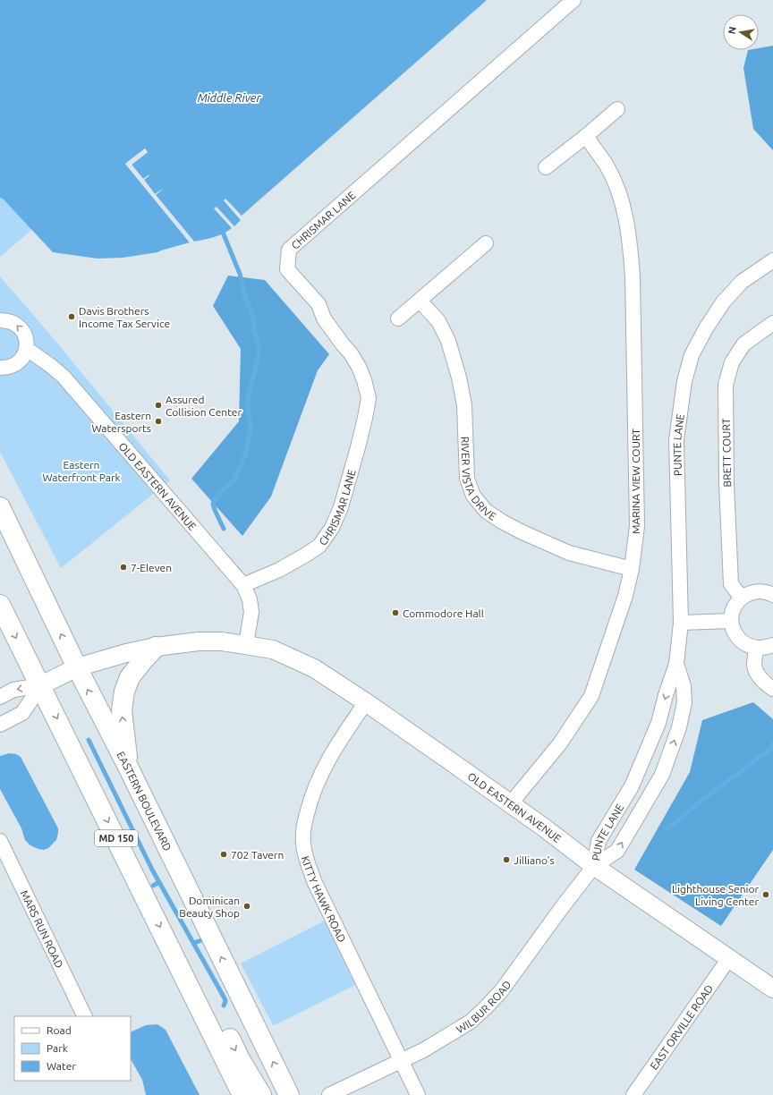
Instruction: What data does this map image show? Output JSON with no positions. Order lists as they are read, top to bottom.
{
  "streets": {
    "main road": ["EASTERN BOULEVARD", "MD 150"],
    "street": [
      "CHRISMAR LANE",
      "PUNTE LANE",
      "BRETT COURT",
      "RIVER VISTA DRIVE",
      "MARINA VIEW COURT",
      "OLD EASTERN AVENUE",
      "KITTY HAWK ROAD",
      "MARS RUN ROAD",
      "WILBUR ROAD",
      "EAST ORVILLE ROAD"
    ]
  },
  "crossings": [
    ["CHRISMAR LANE", "OLD EASTERN AVENUE"],
    ["PUNTE LANE", "OLD EASTERN AVENUE"],
    ["PUNTE LANE", "WILBUR ROAD"],
    ["RIVER VISTA DRIVE", "MARINA VIEW COURT"],
    ["MARINA VIEW COURT", "OLD EASTERN AVENUE"],
    ["OLD EASTERN AVENUE", "EASTERN BOULEVARD"],
    ["OLD EASTERN AVENUE", "MD 150"],
    ["OLD EASTERN AVENUE", "KITTY HAWK ROAD"],
    ["OLD EASTERN AVENUE", "WILBUR ROAD"],
    ["OLD EASTERN AVENUE", "EAST ORVILLE ROAD"],
    ["KITTY HAWK ROAD", "WILBUR ROAD"]
  ],
  "water": ["Middle River"],
  "parks": ["Eastern Waterfront Park"],
  "places": [
    "Davis Brothers Income Tax Service",
    "Assured Collision Center",
    "Eastern Watersports",
    "7-Eleven",
    "Commodore Hall",
    "702 Tavern",
    "Jilliano’s",
    "Lighthouse Senior Living Center",
    "Dominican Beauty Shop"
  ],
  "legend": ["Road", "Park", "Water"],
  "north": "left"
}
